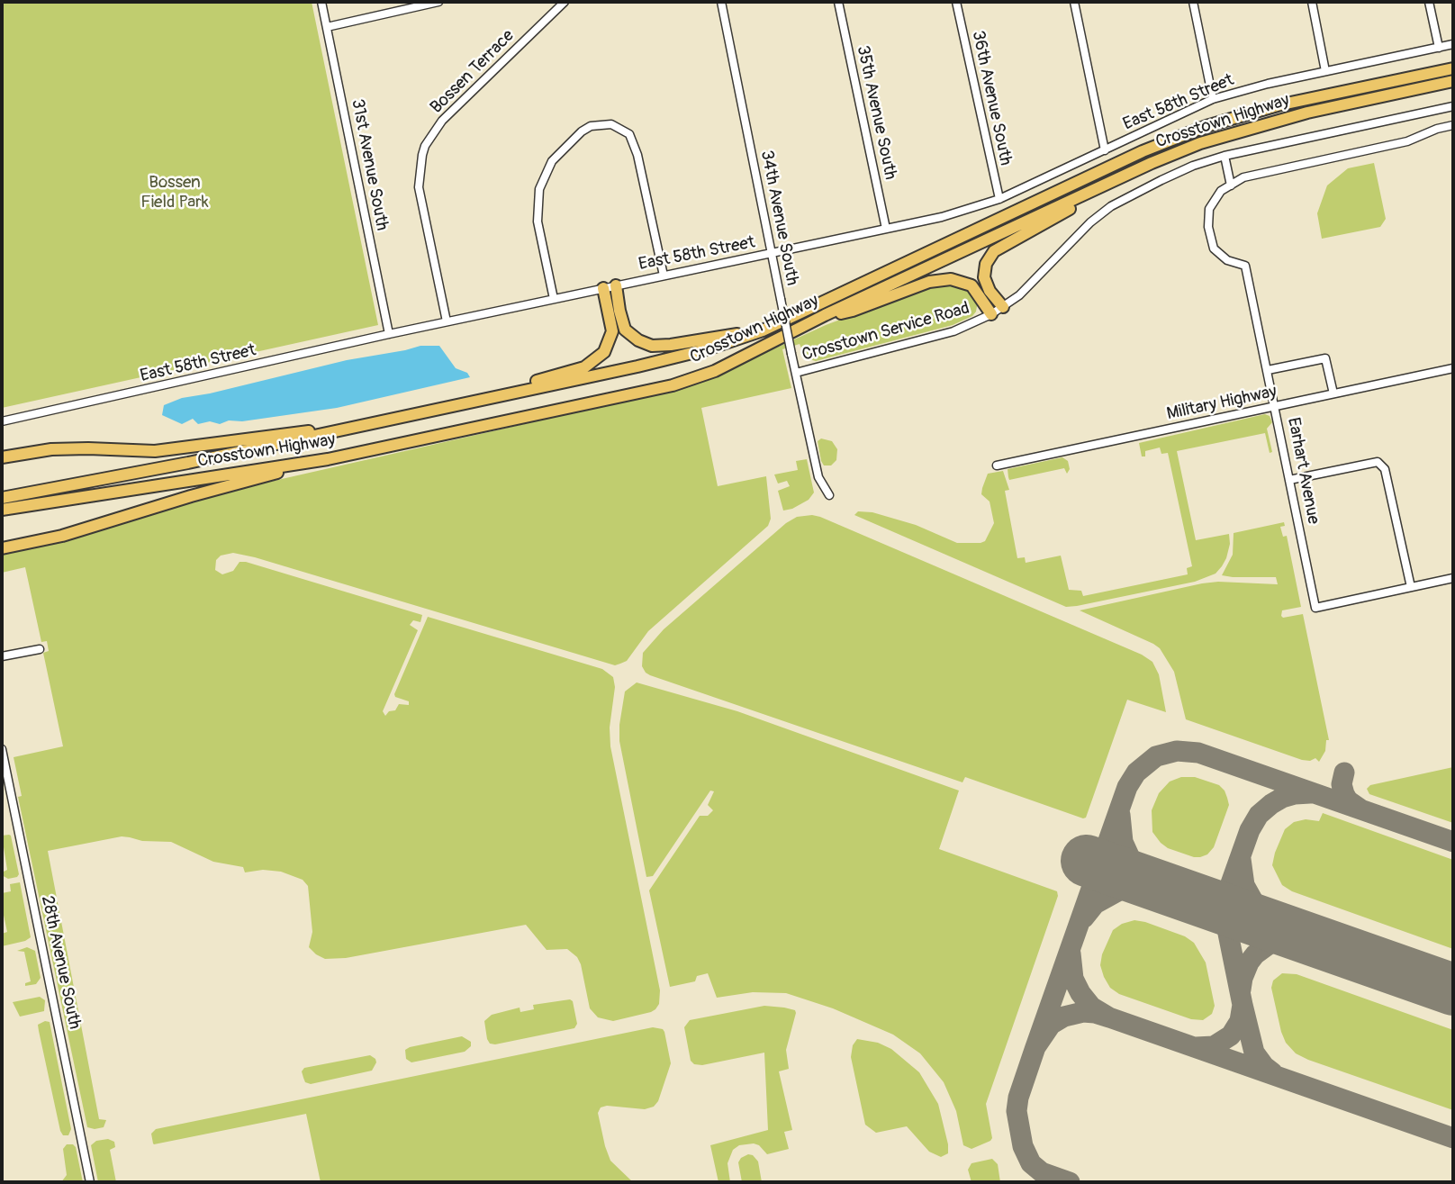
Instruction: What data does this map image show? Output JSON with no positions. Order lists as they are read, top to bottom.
{
  "streets": {
    "highway": ["Crosstown Highway"],
    "street": [
      "Bossen Terrace",
      "36th Avenue South",
      "East 58th Street",
      "35th Avenue South",
      "31st Avenue South",
      "34th Avenue South",
      "Crosstown Service Road",
      "Military Highway",
      "Earhart Avenue",
      "28th Avenue South"
    ]
  },
  "crossings": [
    ["Bossen Terrace", "East 58th Street"],
    ["36th Avenue South", "East 58th Street"],
    ["East 58th Street", "35th Avenue South"],
    ["East 58th Street", "31st Avenue South"],
    ["East 58th Street", "34th Avenue South"],
    ["34th Avenue South", "Crosstown Service Road"],
    ["Military Highway", "Earhart Avenue"]
  ],
  "parks": ["Bossen Field Park"]
}
